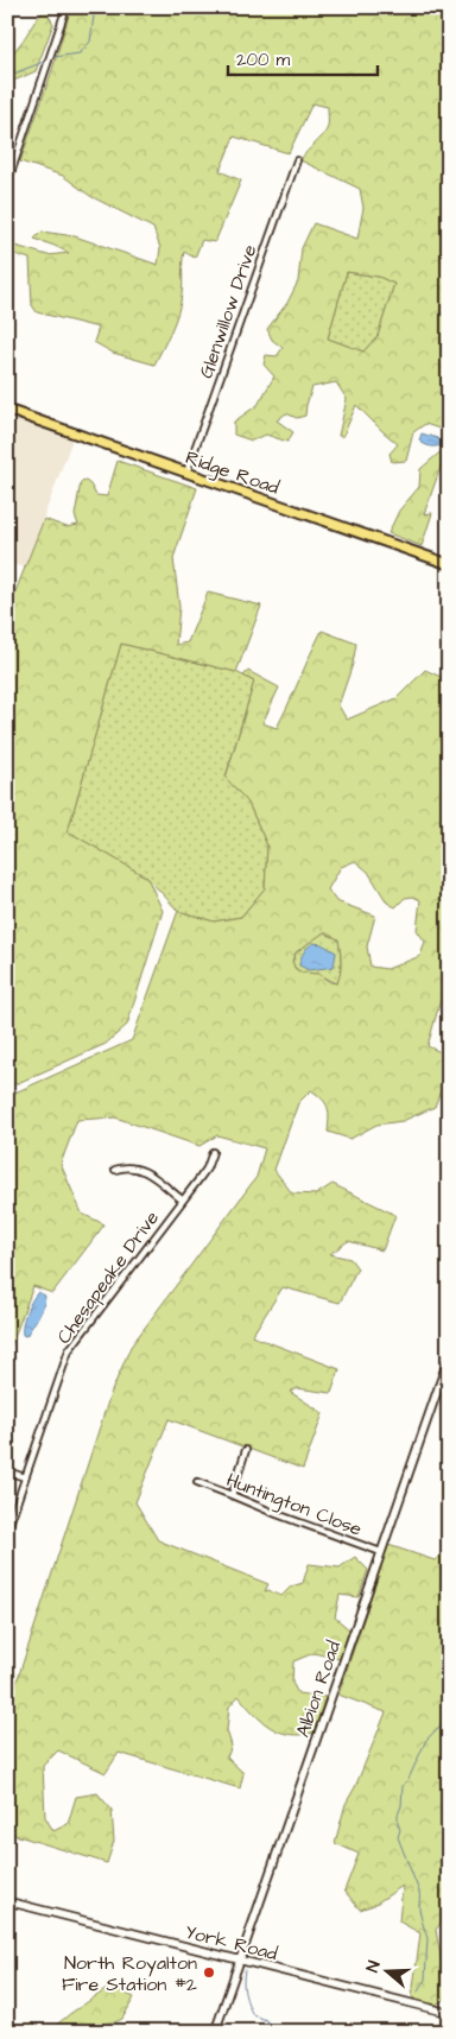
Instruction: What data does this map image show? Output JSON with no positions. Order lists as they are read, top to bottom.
{
  "streets": {
    "main road": ["Ridge Road"],
    "street": [
      "Glenwillow Drive",
      "Chesapeake Drive",
      "Huntington Close",
      "Albion Road",
      "York Road"
    ]
  },
  "crossings": [
    ["Glenwillow Drive", "Ridge Road"],
    ["Huntington Close", "Albion Road"],
    ["Albion Road", "York Road"]
  ],
  "places": ["North Royalton Fire Station #2"],
  "scale_bar": "200 m",
  "north": "left"
}
